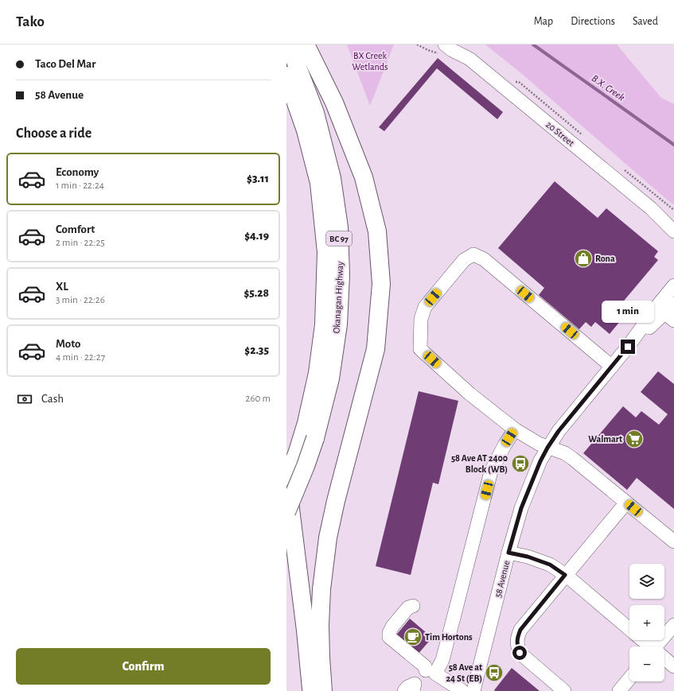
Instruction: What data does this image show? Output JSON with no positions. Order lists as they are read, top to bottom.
{
  "streets": {
    "highway": ["BC 97", "Okanagan Highway"],
    "street": ["20 Street", "58 Avenue"]
  },
  "water": ["B.X. Creek"],
  "parks": ["BX Creek Wetlands"],
  "places": {
    "shop": ["Rona"],
    "supermarket": ["Walmart"],
    "bus stop": ["58 Ave AT 2400 Block (WB)", "58 Ave at 24 St (EB)"],
    "cafe": ["Tim Hortons"]
  },
  "page": {
    "header": "Tako",
    "nav": ["Map", "Directions", "Saved"],
    "banner": ["Taco Del Mar", "58 Avenue"],
    "heading": "Choose a ride",
    "list": [
      {
        "name": "Economy",
        "note": "1 min · 22:24",
        "value": "$3.11"
      },
      {
        "name": "Comfort",
        "note": "2 min · 22:25",
        "value": "$4.19"
      },
      {
        "name": "XL",
        "note": "3 min · 22:26",
        "value": "$5.28"
      },
      {
        "name": "Moto",
        "note": "4 min · 22:27",
        "value": "$2.35"
      }
    ],
    "bubble": "1 min",
    "pay": ["Cash", "260 m"],
    "map_buttons": ["+", "−"],
    "buttons": "Confirm"
  }
}
